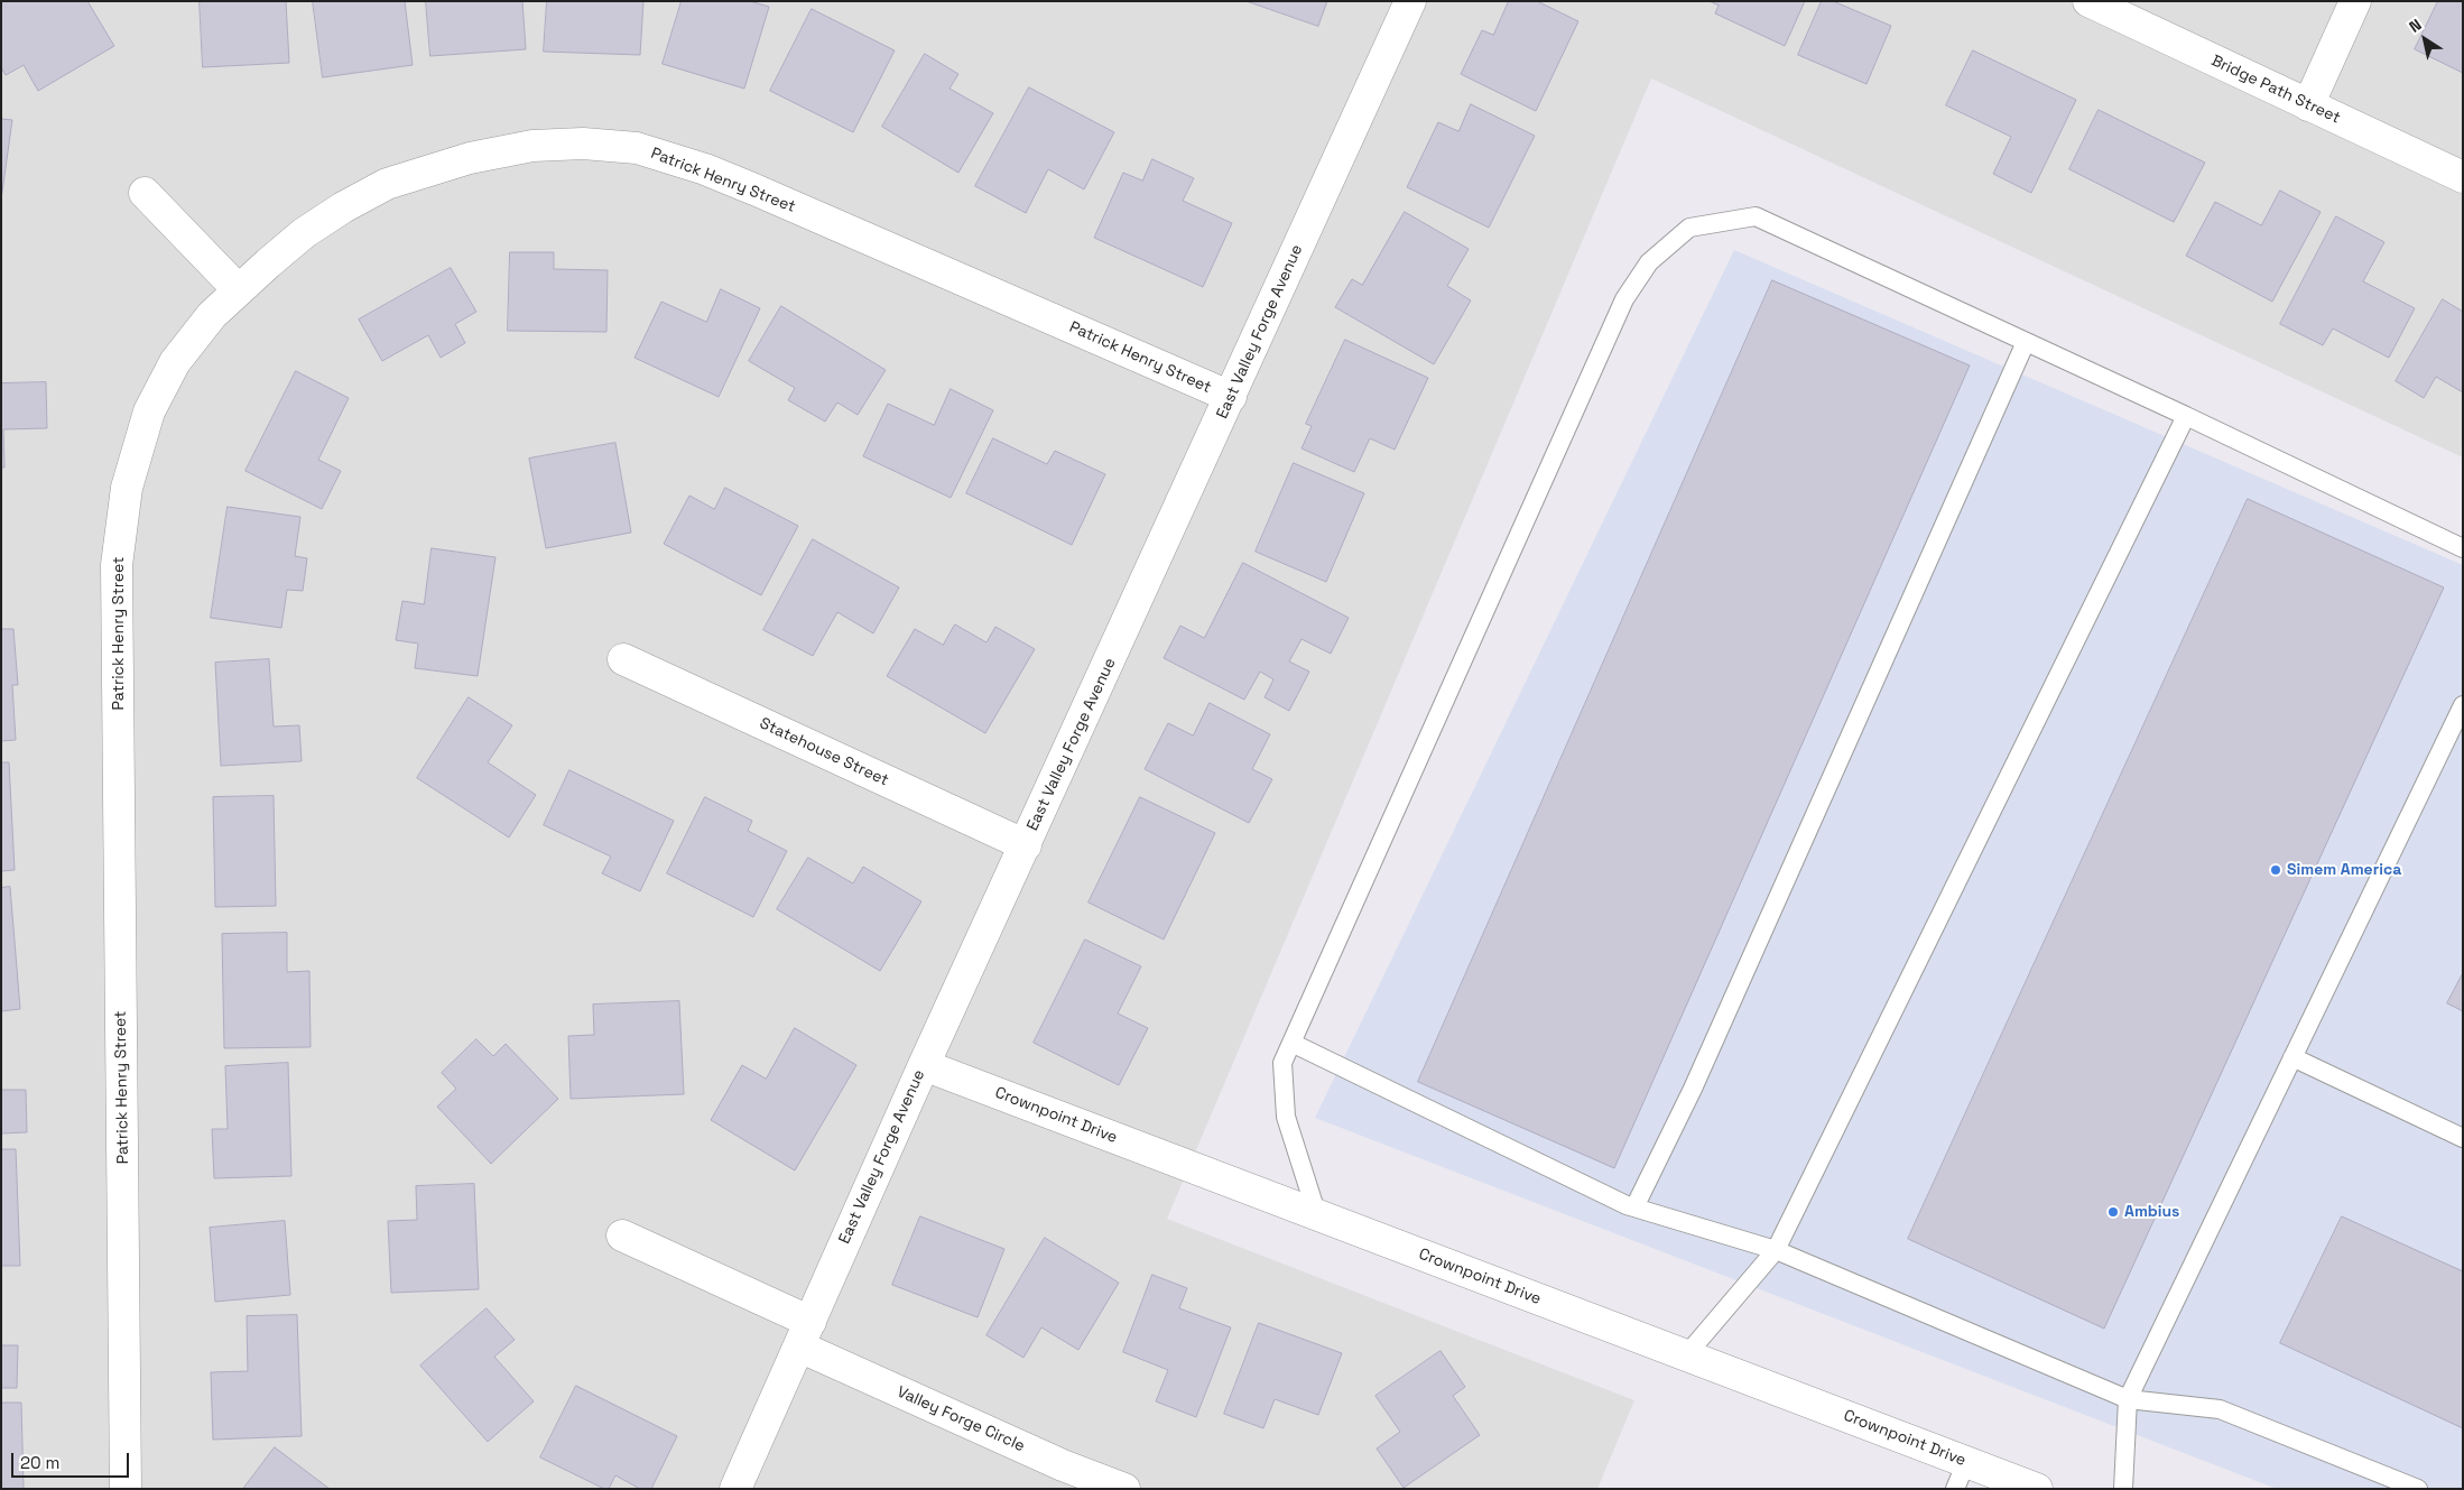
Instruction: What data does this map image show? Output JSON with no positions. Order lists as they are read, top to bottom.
{
  "streets": {
    "street": [
      "Bridge Path Street",
      "Patrick Henry Street",
      "East Valley Forge Avenue",
      "Statehouse Street",
      "Crownpoint Drive",
      "Valley Forge Circle"
    ]
  },
  "crossings": [
    ["Patrick Henry Street", "East Valley Forge Avenue"],
    ["East Valley Forge Avenue", "Statehouse Street"],
    ["East Valley Forge Avenue", "Crownpoint Drive"],
    ["East Valley Forge Avenue", "Valley Forge Circle"]
  ],
  "places": ["Simem America", "Ambius"],
  "scale_bar": "20 m",
  "north": "top left"
}
